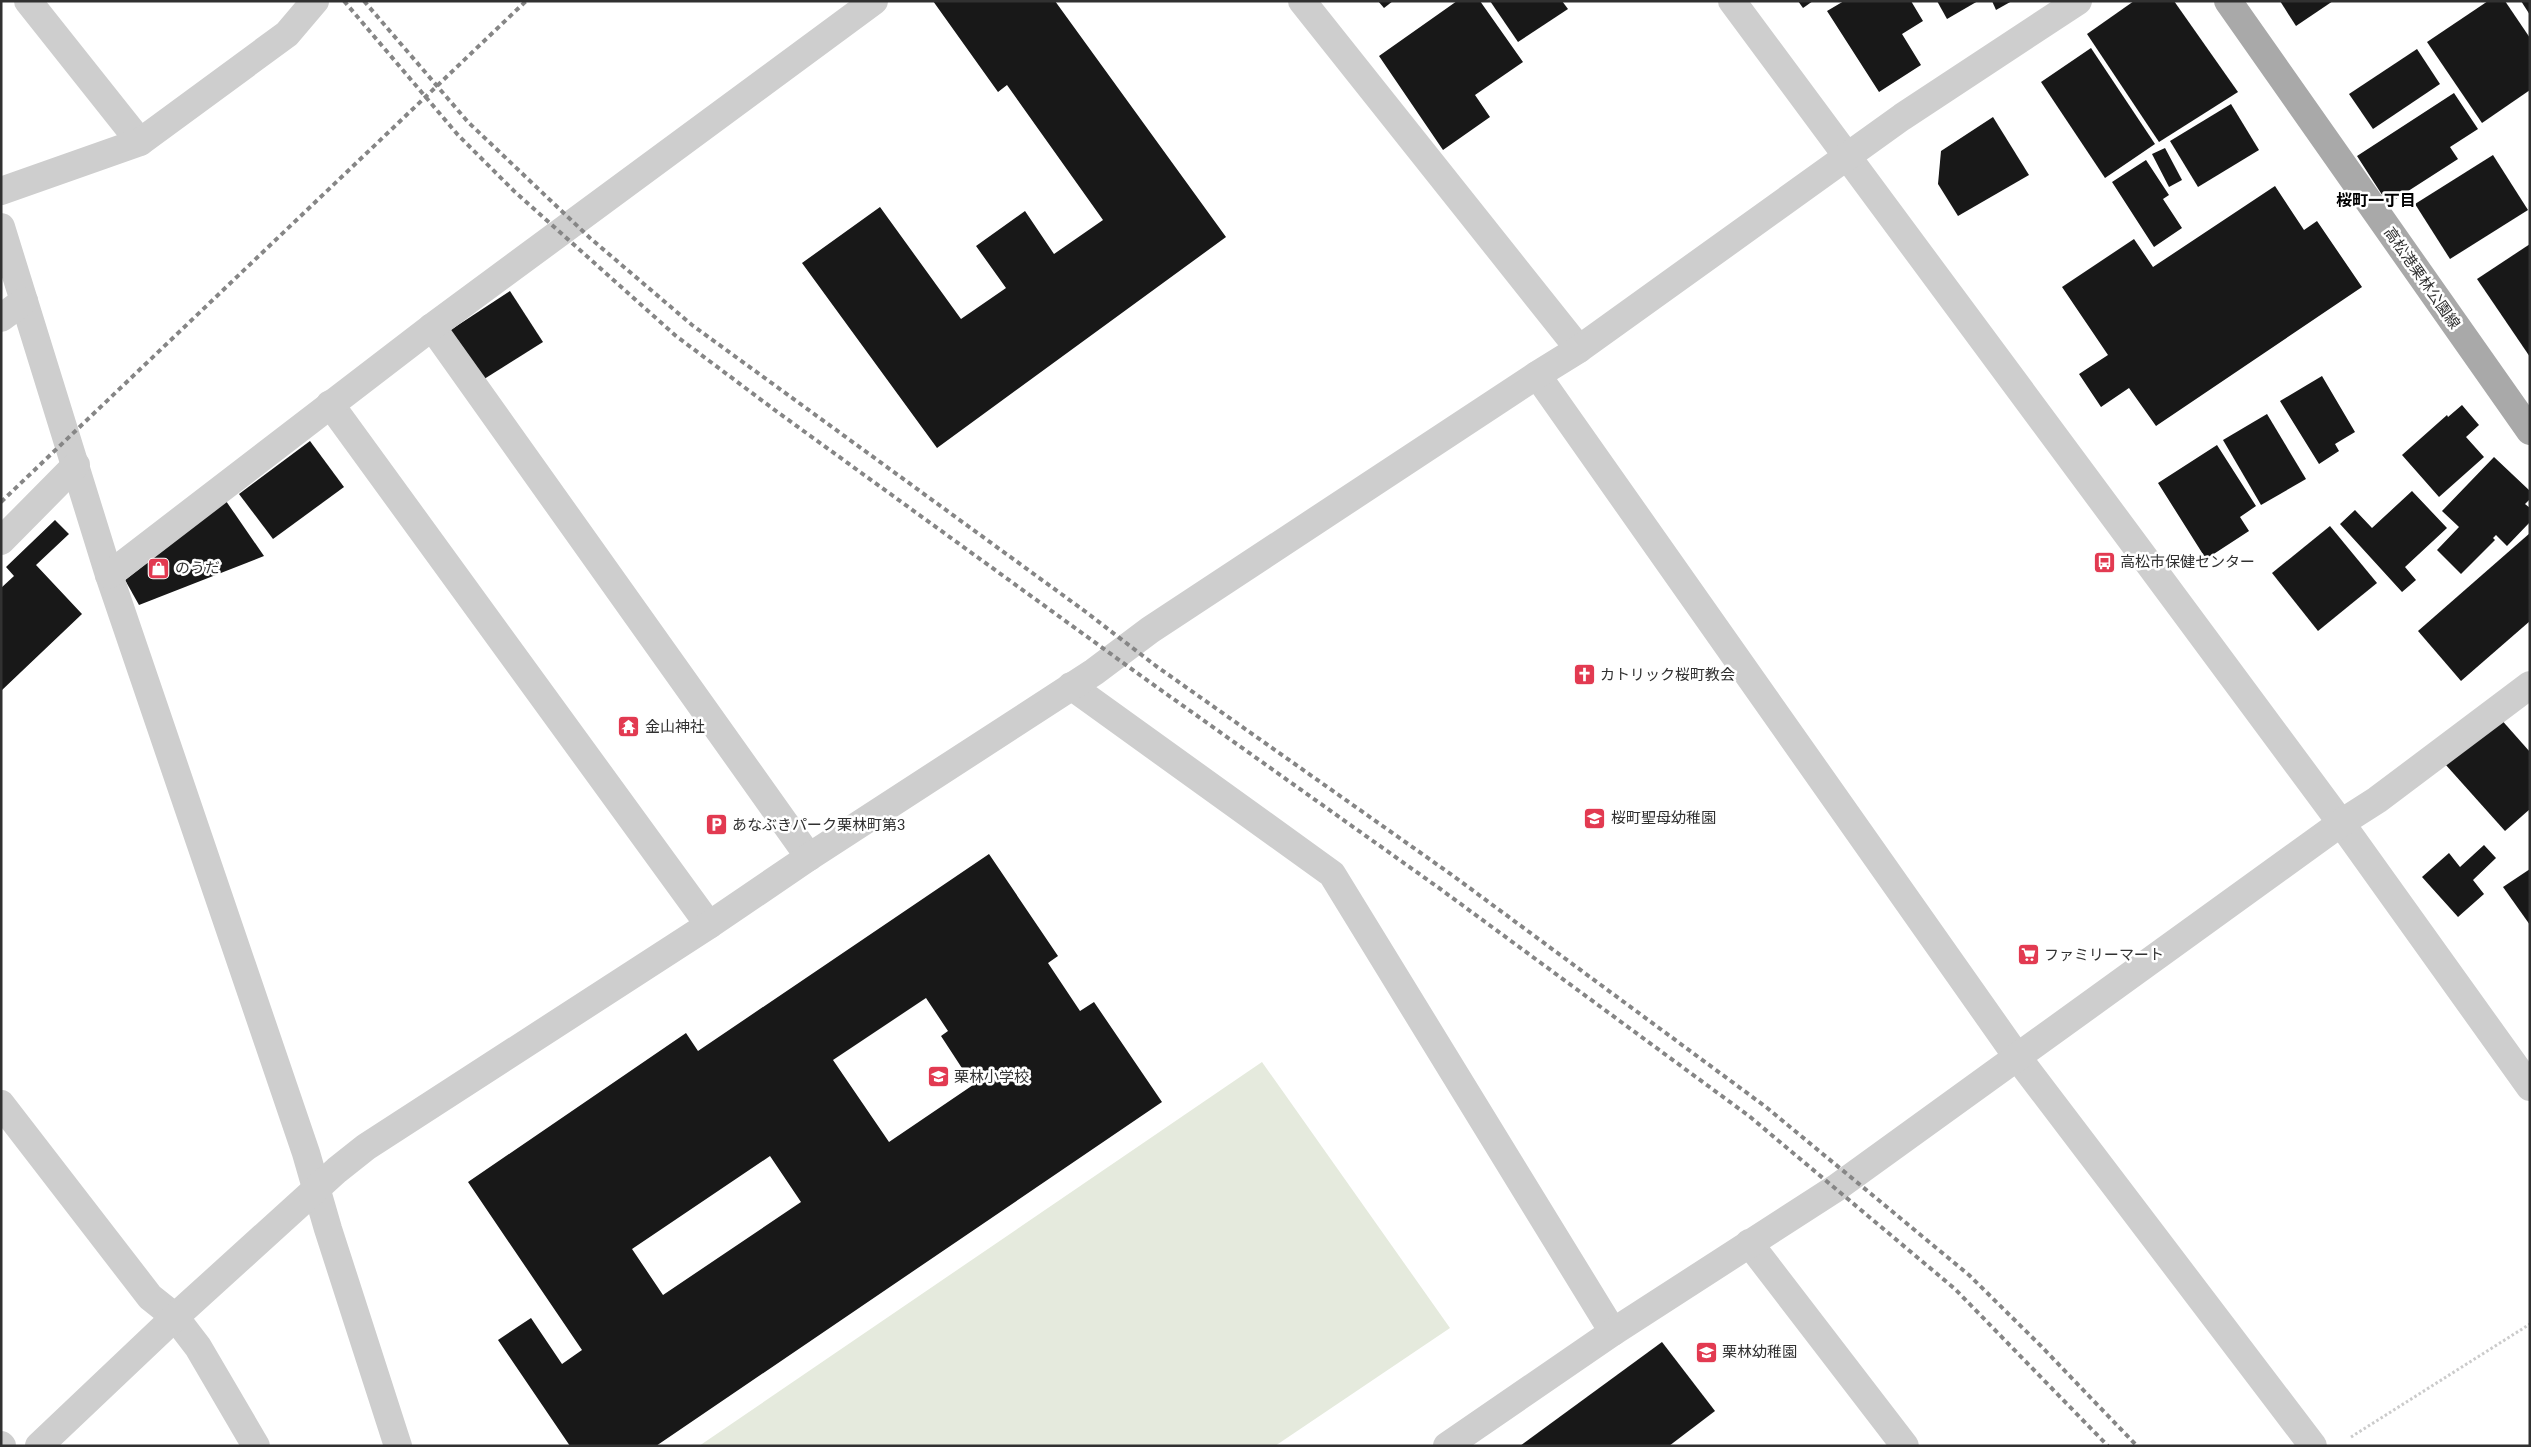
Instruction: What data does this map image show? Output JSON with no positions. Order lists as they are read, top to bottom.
{
  "streets": {
    "main road": ["高松港栗林公園線"]
  },
  "districts": ["桜町一丁目"],
  "places": {
    "bus stop": ["高松市保健センター"],
    "shop": ["のうだ"],
    "church": ["カトリック桜町教会"],
    "temple": ["金山神社"],
    "school or university": ["桜町聖母幼稚園", "栗林小学校", "栗林幼稚園"],
    "parking": ["あなぶきパーク栗林町第3"],
    "supermarket": ["ファミリーマート"]
  }
}
